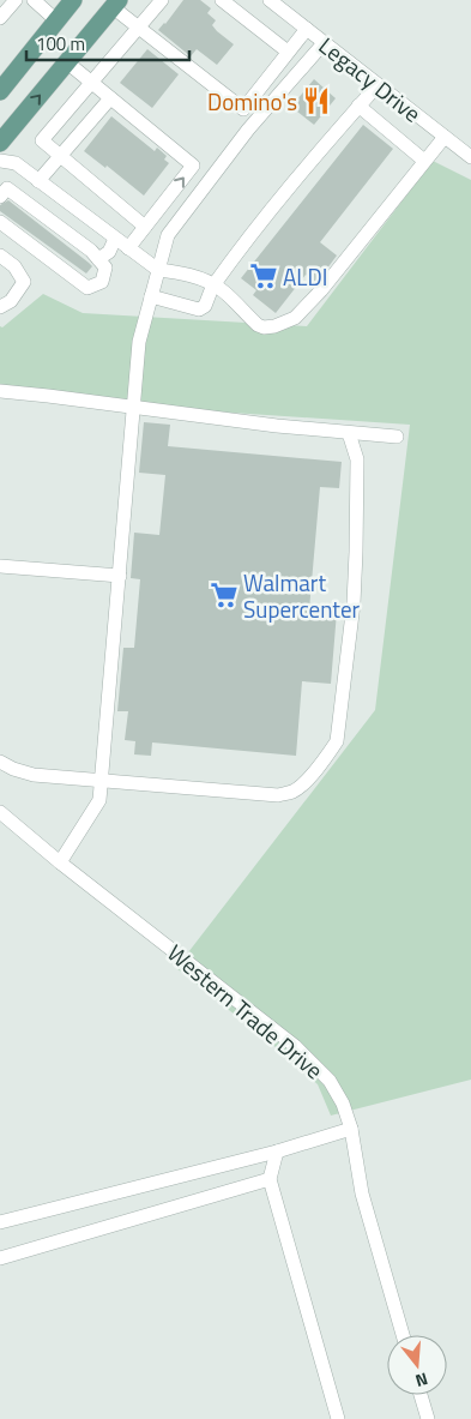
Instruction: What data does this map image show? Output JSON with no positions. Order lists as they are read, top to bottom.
{
  "streets": {
    "street": ["Legacy Drive", "Western Trade Drive"]
  },
  "places": {
    "restaurant": ["Domino's"],
    "supermarket": ["ALDI", "Walmart Supercenter"]
  },
  "scale_bar": "100 m",
  "north": "bottom"
}
